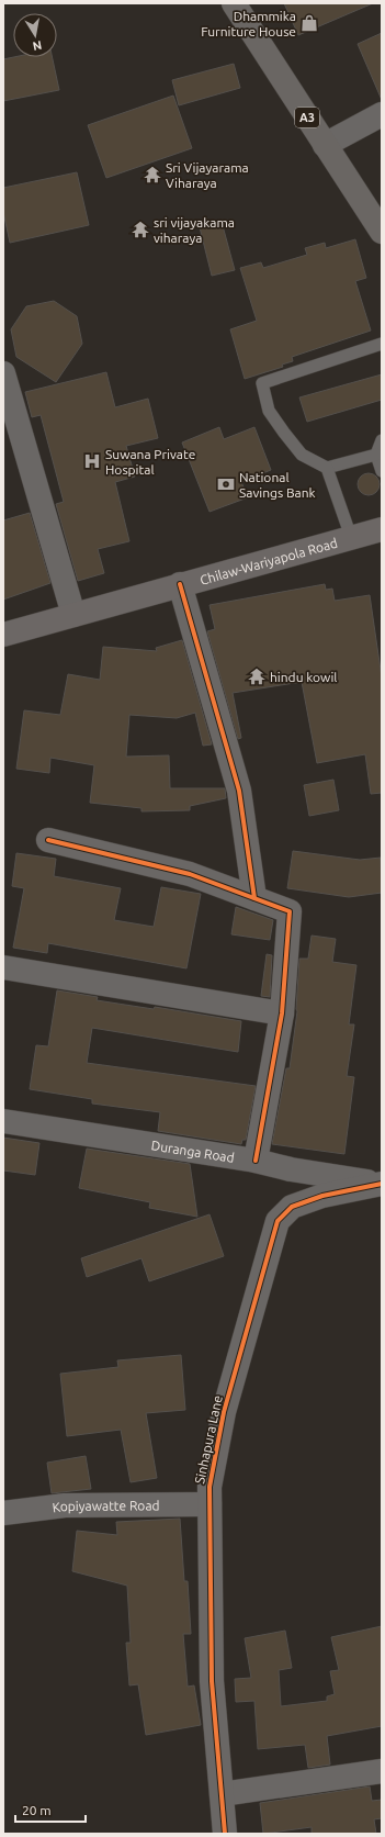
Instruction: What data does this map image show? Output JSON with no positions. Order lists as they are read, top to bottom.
{
  "streets": {
    "highway": ["A3"],
    "main road": ["Chilaw-Wariyapola Road"],
    "street": ["Duranga Road", "Sinhapura Lane", "Kopiyawatte Road"]
  },
  "crossings": [
    ["Duranga Road", "Sinhapura Lane"],
    ["Sinhapura Lane", "Kopiyawatte Road"]
  ],
  "places": {
    "shop": ["Dhammika Furniture House"],
    "temple": ["Sri Vijayarama Viharaya", "sri vijayakama viharaya", "hindu kowil"],
    "hospital": ["Suwana Private Hospital"],
    "bank": ["National Savings Bank"]
  },
  "scale_bar": "20 m",
  "north": "bottom"
}
